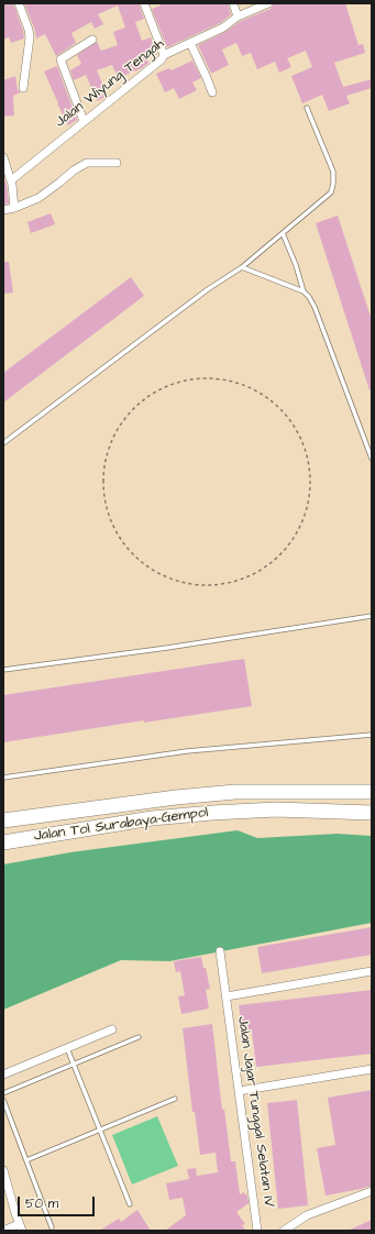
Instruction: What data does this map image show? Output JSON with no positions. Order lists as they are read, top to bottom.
{
  "streets": {
    "highway": ["Jalan Tol Surabaya–Gempol"],
    "street": ["Jalan Wiyung Tengah", "Jalan Jajar Tunggal Selatan IV"]
  },
  "scale_bar": "50 m"
}
